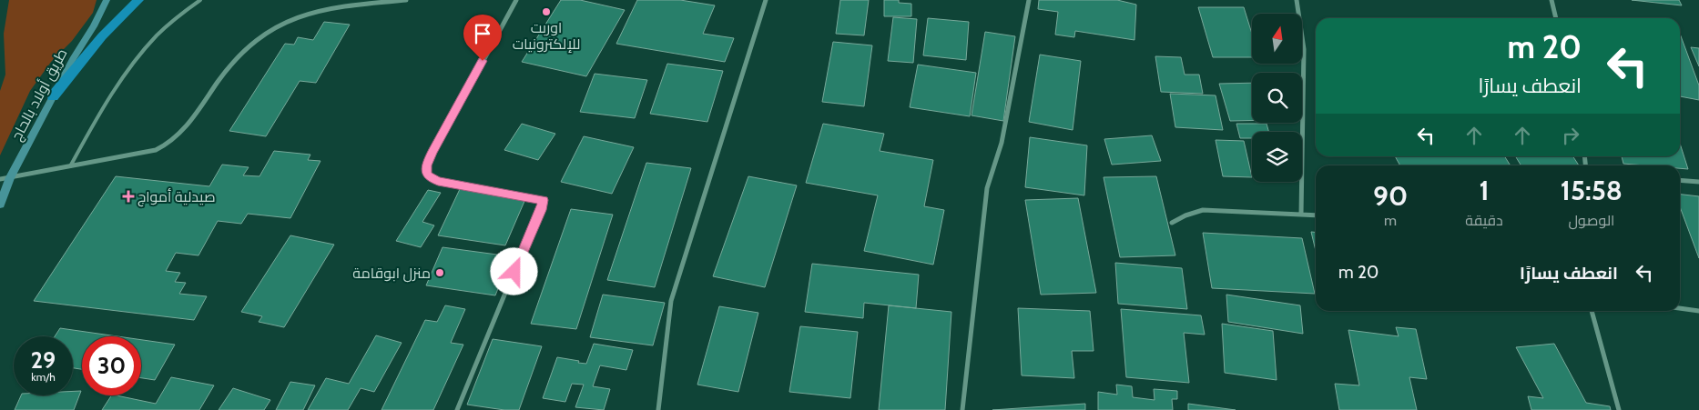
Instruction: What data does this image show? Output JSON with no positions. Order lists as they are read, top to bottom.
{
  "streets": {
    "main road": ["طريق أولاد بالحاج"]
  },
  "places": {
    "other": ["اوربت للإلكترونيات", "منزل ابوقامة"],
    "health": ["صيدلية أمواج"]
  },
  "north": "top",
  "page": {
    "turn": ["20 m", "انعطف يسارًا"],
    "eta": [
      "15:58",
      "الوصول",
      "1",
      "دقيقة",
      "90",
      "m"
    ],
    "list": [
      {
        "name": "انعطف يسارًا",
        "value": "20 m"
      }
    ],
    "speed": "29 km/h",
    "limit": "30"
  }
}
